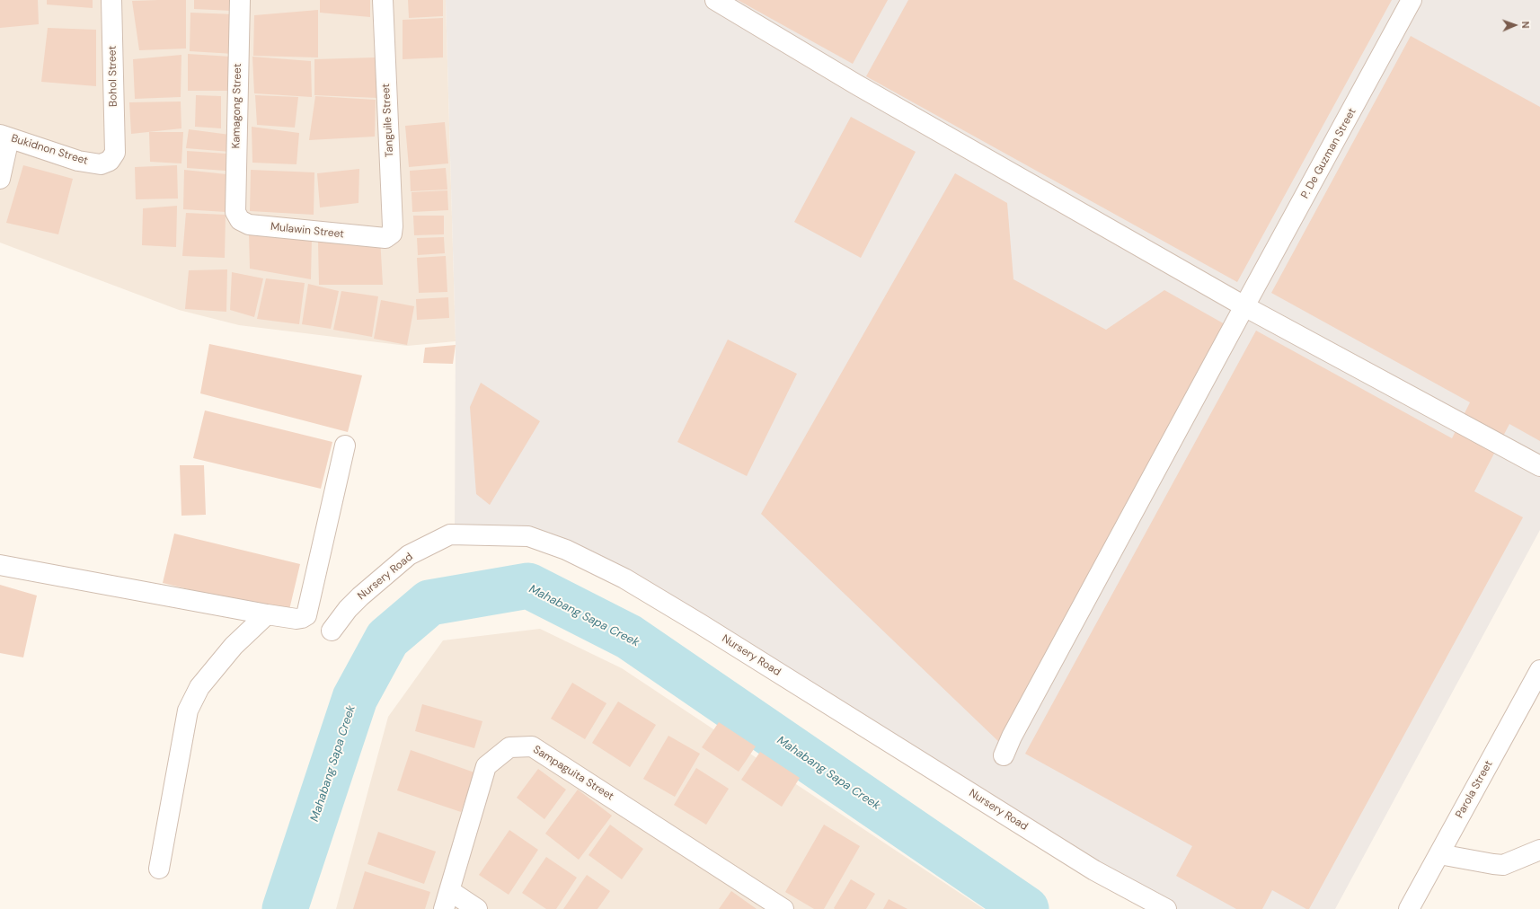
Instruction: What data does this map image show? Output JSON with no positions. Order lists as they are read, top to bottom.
{
  "streets": {
    "street": [
      "Bohol Street",
      "Kamagong Street",
      "Tanguile Street",
      "Bukidnon Street",
      "P. De Guzman Street",
      "Mulawin Street",
      "Nursery Road",
      "Sampaguita Street",
      "Parola Street"
    ]
  },
  "crossings": [
    ["Bohol Street", "Bukidnon Street"],
    ["Kamagong Street", "Mulawin Street"],
    ["Tanguile Street", "Mulawin Street"]
  ],
  "water": ["Mahabang Sapa Creek"],
  "north": "right"
}
